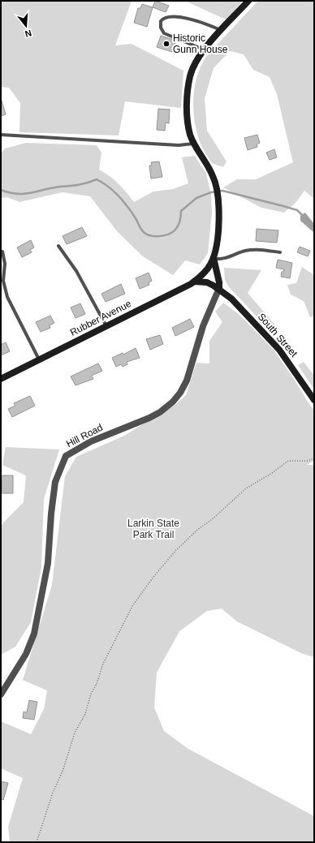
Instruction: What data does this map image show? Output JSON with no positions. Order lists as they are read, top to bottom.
{
  "streets": {
    "street": ["Rubber Avenue", "South Street", "Hill Road"]
  },
  "crossings": [
    ["Rubber Avenue", "South Street"],
    ["South Street", "Hill Road"]
  ],
  "parks": ["Larkin State Park Trail"],
  "places": ["Historic Gunn House"],
  "north": "bottom"
}
